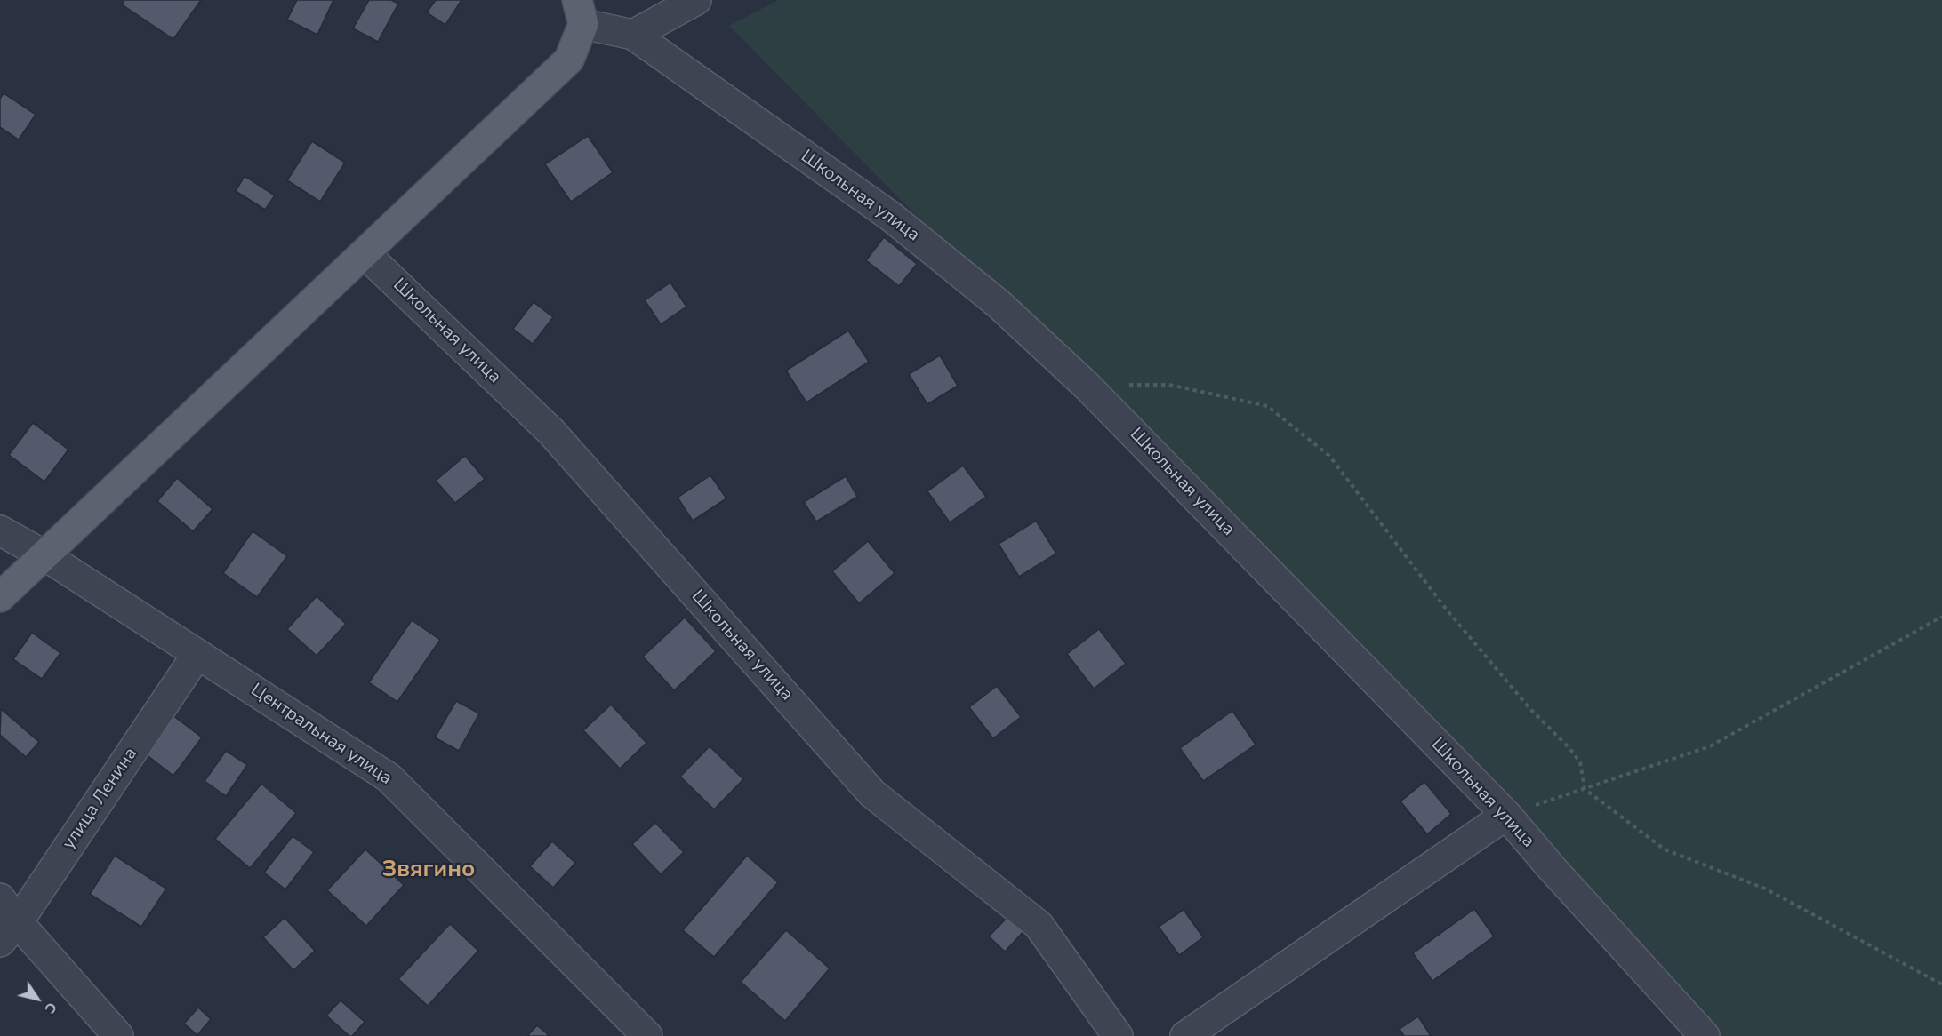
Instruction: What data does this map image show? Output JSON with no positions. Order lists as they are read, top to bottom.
{
  "streets": {
    "street": ["Школьная улица", "Центральная улица", "улица Ленина"]
  },
  "crossings": [
    ["Центральная улица", "улица Ленина"]
  ],
  "districts": ["Звягино"],
  "north": "bottom right"
}
